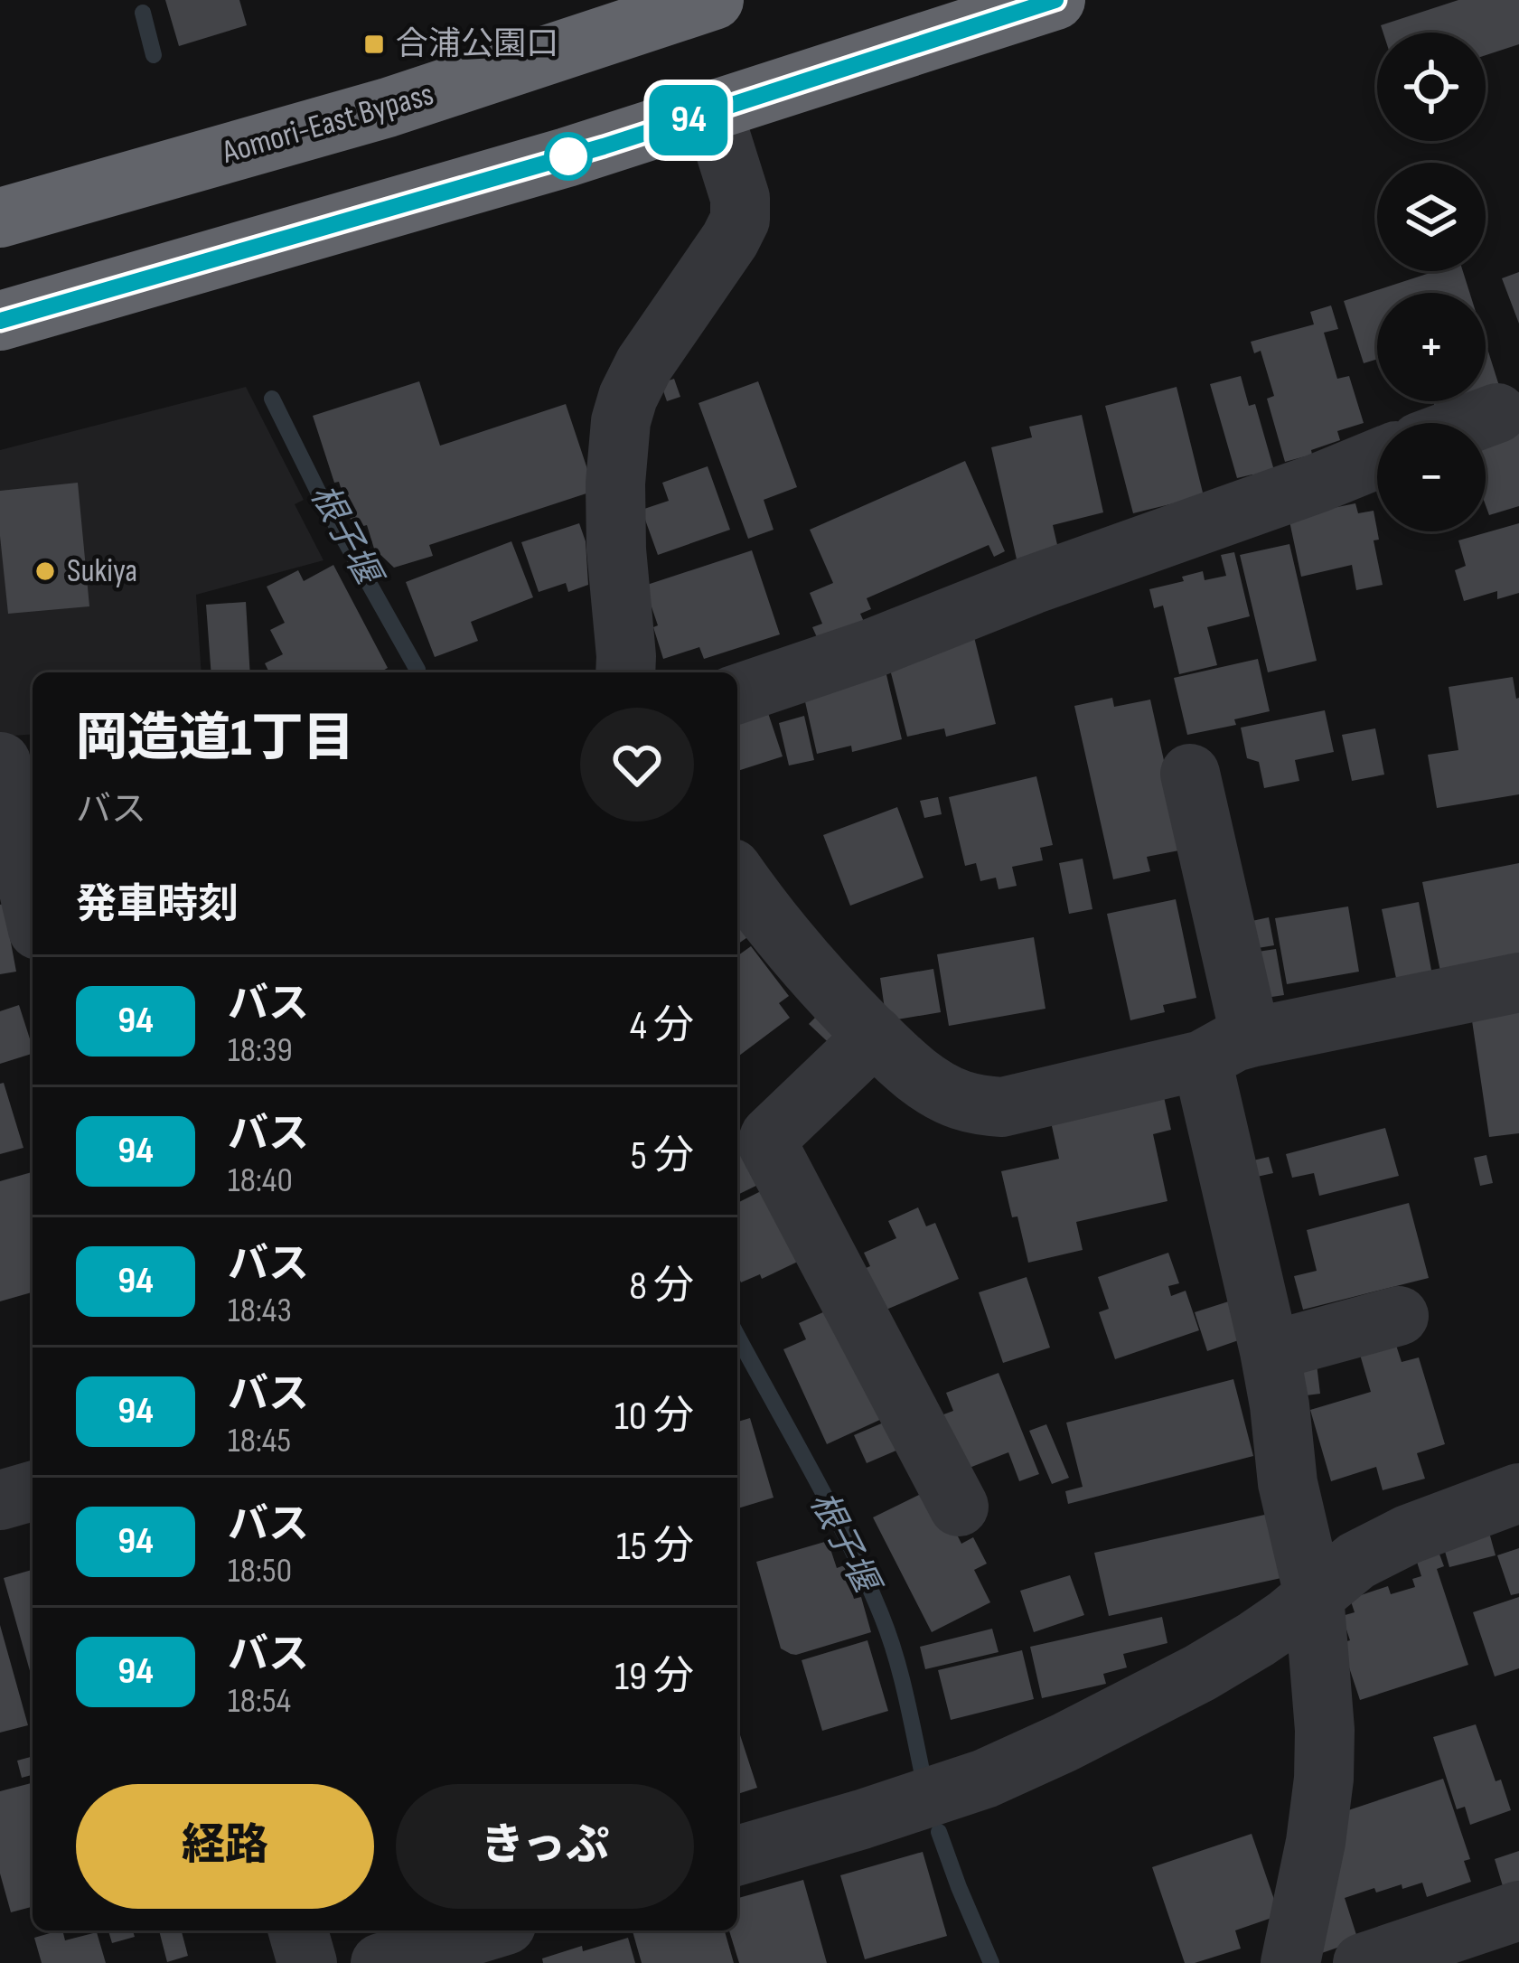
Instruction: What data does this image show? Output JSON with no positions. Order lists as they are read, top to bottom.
{
  "streets": {
    "highway": ["Aomori-East Bypass"]
  },
  "water": ["根子堰"],
  "places": {
    "transit": ["合浦公園口"],
    "other": ["Sukiya"]
  },
  "lines": ["bus line 94"],
  "page": {
    "on_map": "94",
    "map_buttons": ["+", "−"],
    "heading": [
      ["岡造道1丁目", "バス"],
      "発車時刻"
    ],
    "list": [
      {
        "mark": "94",
        "name": "バス",
        "note": "18:39",
        "value": "4 分"
      },
      {
        "mark": "94",
        "name": "バス",
        "note": "18:40",
        "value": "5 分"
      },
      {
        "mark": "94",
        "name": "バス",
        "note": "18:43",
        "value": "8 分"
      },
      {
        "mark": "94",
        "name": "バス",
        "note": "18:45",
        "value": "10 分"
      },
      {
        "mark": "94",
        "name": "バス",
        "note": "18:50",
        "value": "15 分"
      },
      {
        "mark": "94",
        "name": "バス",
        "note": "18:54",
        "value": "19 分"
      }
    ],
    "buttons": ["経路", "きっぷ"]
  }
}
